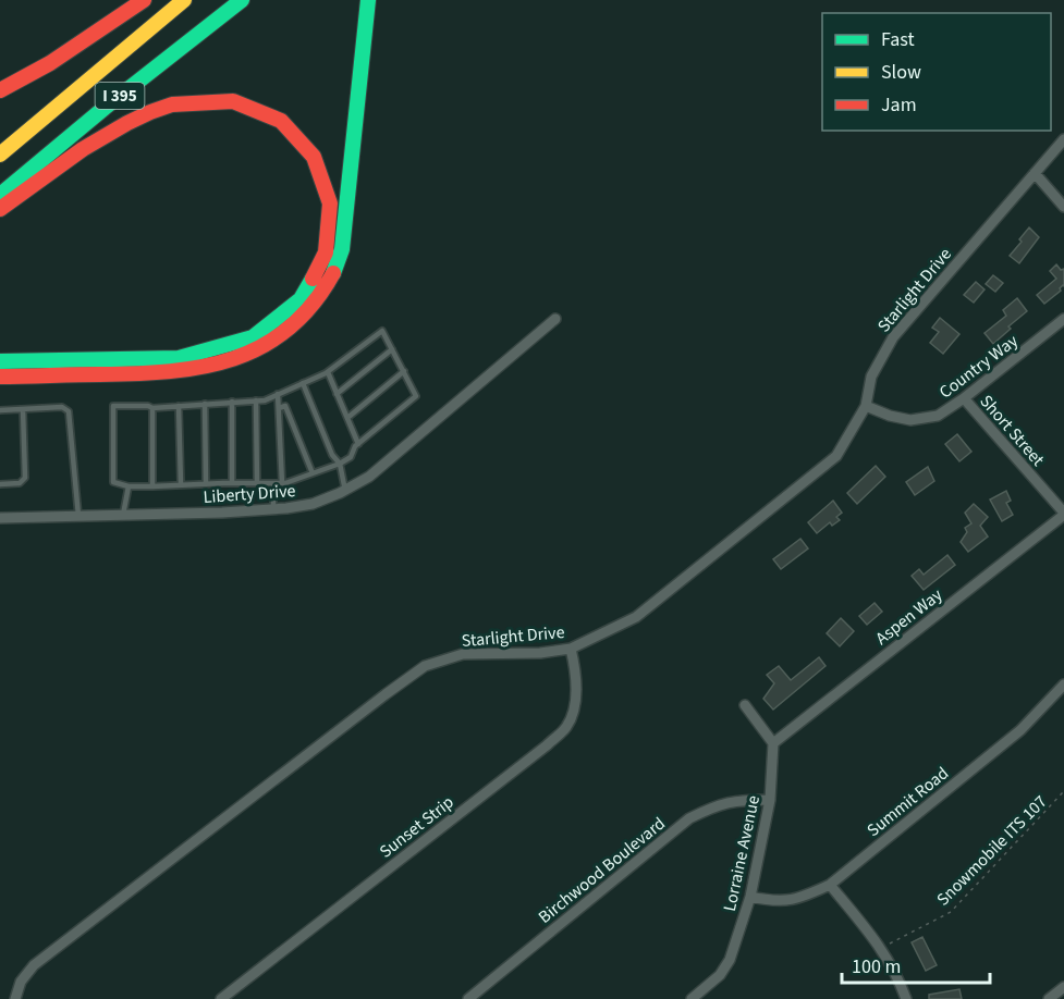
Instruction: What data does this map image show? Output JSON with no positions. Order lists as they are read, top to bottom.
{
  "streets": {
    "highway": ["I 395"],
    "street": [
      "Starlight Drive",
      "Country Way",
      "Short Street",
      "Liberty Drive",
      "Aspen Way",
      "Summit Road",
      "Sunset Strip",
      "Lorraine Avenue",
      "Birchwood Boulevard"
    ],
    "path": ["Snowmobile ITS 107"]
  },
  "crossings": [
    ["Starlight Drive", "Country Way"],
    ["Starlight Drive", "Sunset Strip"],
    ["Country Way", "Short Street"],
    ["Short Street", "Aspen Way"],
    ["Aspen Way", "Lorraine Avenue"],
    ["Summit Road", "Lorraine Avenue"],
    ["Lorraine Avenue", "Birchwood Boulevard"]
  ],
  "legend": ["Fast", "Slow", "Jam"],
  "scale_bar": "100 m"
}
